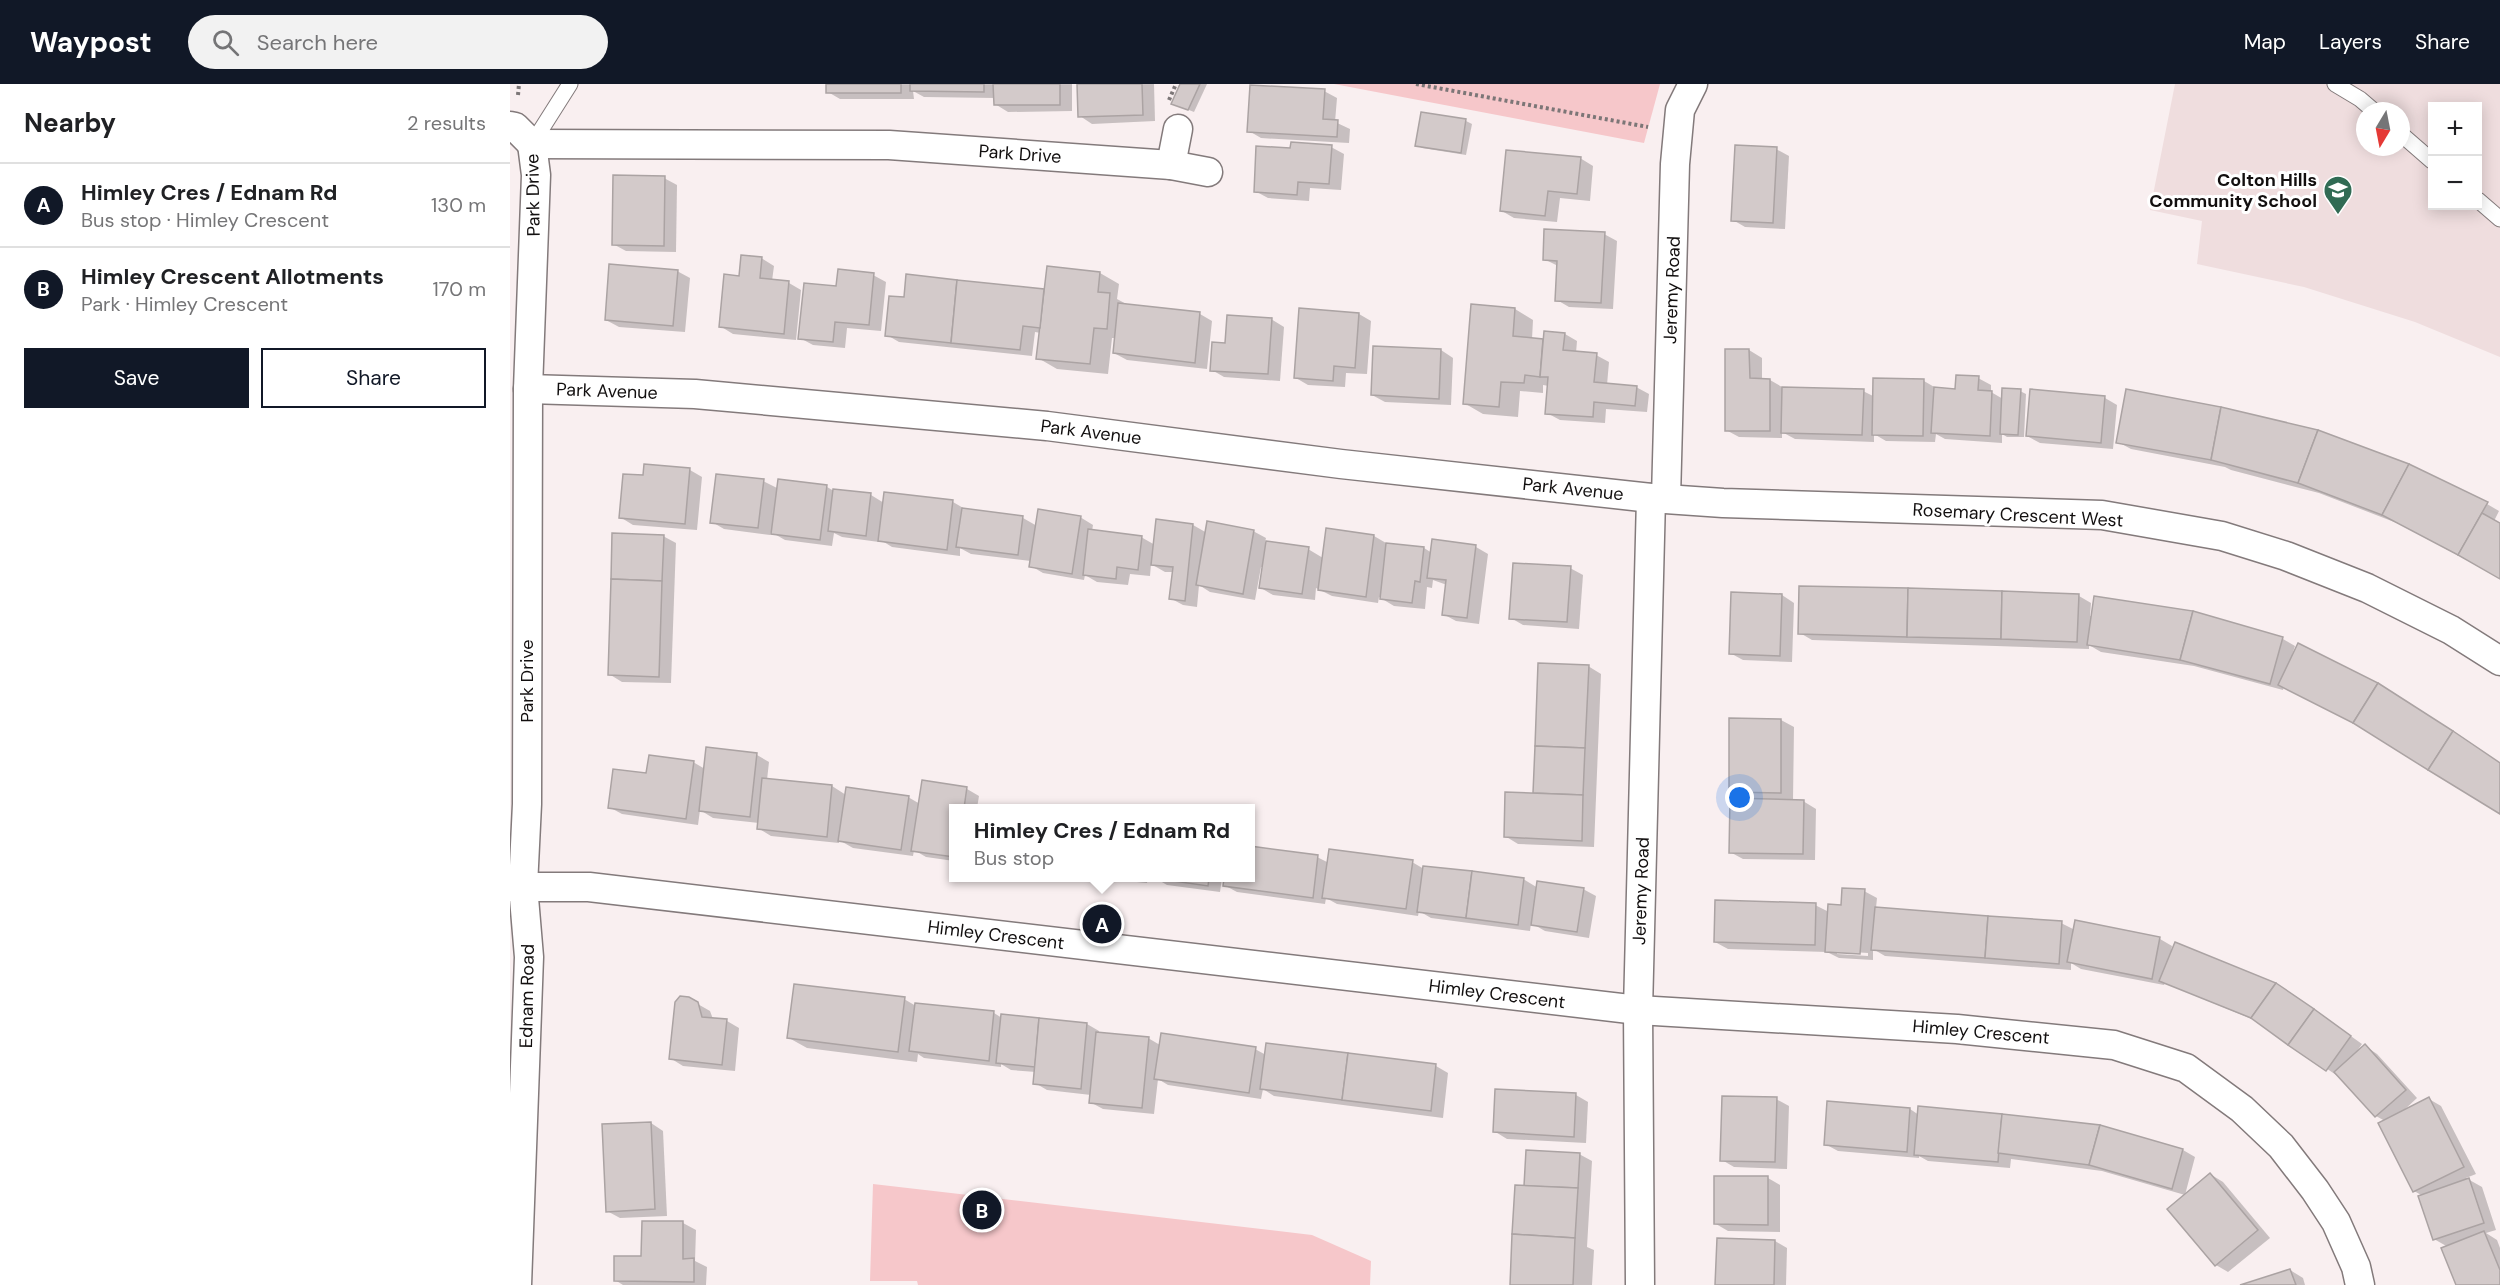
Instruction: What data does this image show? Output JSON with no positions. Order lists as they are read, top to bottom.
{
  "streets": {
    "street": [
      "Park Drive",
      "Jeremy Road",
      "Park Avenue",
      "Rosemary Crescent West",
      "Himley Crescent",
      "Ednam Road"
    ]
  },
  "crossings": [
    ["Park Drive", "Park Avenue"],
    ["Park Drive", "Himley Crescent"],
    ["Park Drive", "Ednam Road"],
    ["Jeremy Road", "Park Avenue"],
    ["Jeremy Road", "Rosemary Crescent West"],
    ["Jeremy Road", "Himley Crescent"],
    ["Park Avenue", "Rosemary Crescent West"],
    ["Himley Crescent", "Ednam Road"]
  ],
  "places": {
    "school or university": ["Colton Hills Community School"]
  },
  "north": "bottom",
  "page": {
    "header": "Waypost",
    "search": "Search here",
    "nav": ["Map", "Layers", "Share"],
    "heading": ["Nearby", "2 results"],
    "map_buttons": ["+", "−"],
    "list": [
      {
        "mark": "A",
        "name": "Himley Cres / Ednam Rd",
        "note": "Bus stop · Himley Crescent",
        "value": "130 m"
      },
      {
        "mark": "B",
        "name": "Himley Crescent Allotments",
        "note": "Park · Himley Crescent",
        "value": "170 m"
      }
    ],
    "buttons": ["Save", "Share"],
    "popup": ["Himley Cres / Ednam Rd", "Bus stop"],
    "pins": ["A", "B"]
  }
}
